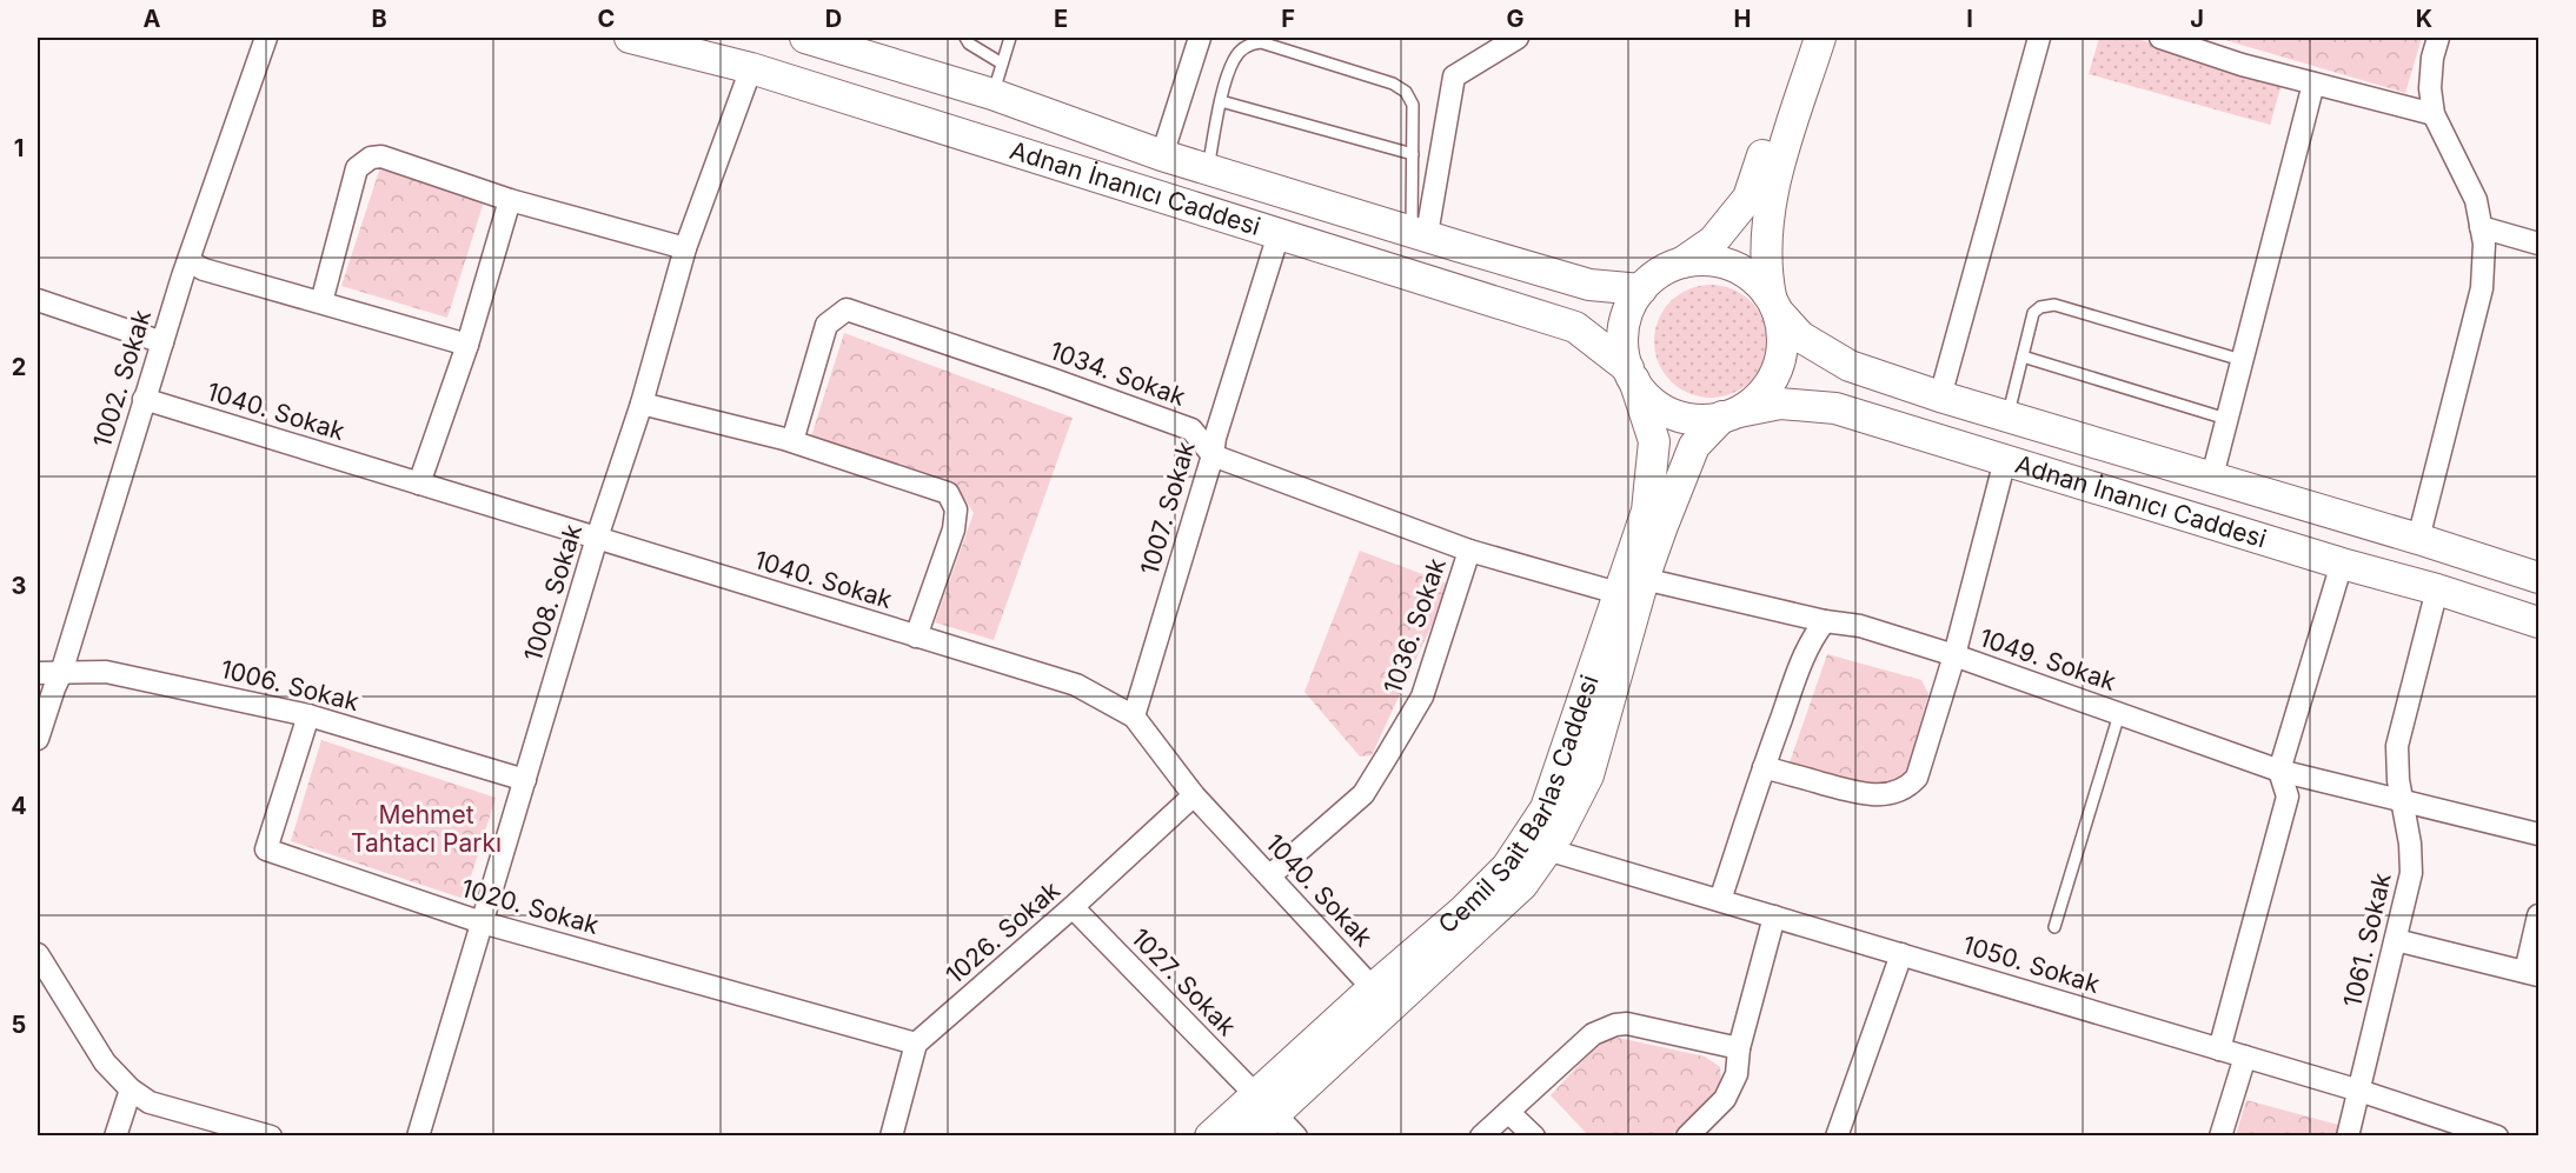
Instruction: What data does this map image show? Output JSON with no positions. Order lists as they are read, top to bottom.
{
  "streets": {
    "main road": ["Adnan İnanıcı Caddesi", "Cemil Sait Barlas Caddesi"],
    "street": [
      "1034. Sokak",
      "1002. Sokak",
      "1040. Sokak",
      "1007. Sokak",
      "1008. Sokak",
      "1036. Sokak",
      "1049. Sokak",
      "1006. Sokak",
      "1020. Sokak",
      "1026. Sokak",
      "1061. Sokak",
      "1050. Sokak",
      "1027. Sokak"
    ]
  },
  "crossings": [
    ["Adnan İnanıcı Caddesi", "1007. Sokak"],
    ["Adnan İnanıcı Caddesi", "1008. Sokak"],
    ["Adnan İnanıcı Caddesi", "Cemil Sait Barlas Caddesi"],
    ["Adnan İnanıcı Caddesi", "1061. Sokak"],
    ["1034. Sokak", "1007. Sokak"],
    ["1034. Sokak", "1036. Sokak"],
    ["1034. Sokak", "1049. Sokak"],
    ["1034. Sokak", "Cemil Sait Barlas Caddesi"],
    ["1002. Sokak", "1040. Sokak"],
    ["1002. Sokak", "1006. Sokak"],
    ["1040. Sokak", "1007. Sokak"],
    ["1040. Sokak", "1008. Sokak"],
    ["1040. Sokak", "1036. Sokak"],
    ["1040. Sokak", "Cemil Sait Barlas Caddesi"],
    ["1040. Sokak", "1026. Sokak"],
    ["1008. Sokak", "1006. Sokak"],
    ["1008. Sokak", "1020. Sokak"],
    ["1049. Sokak", "Cemil Sait Barlas Caddesi"],
    ["1049. Sokak", "1061. Sokak"],
    ["1006. Sokak", "1020. Sokak"],
    ["Cemil Sait Barlas Caddesi", "1050. Sokak"],
    ["Cemil Sait Barlas Caddesi", "1027. Sokak"],
    ["1020. Sokak", "1026. Sokak"],
    ["1026. Sokak", "1027. Sokak"],
    ["1061. Sokak", "1050. Sokak"]
  ],
  "parks": ["Mehmet Tahtacı Parkı"],
  "grid": {
    "columns": [
      "A",
      "B",
      "C",
      "D",
      "E",
      "F",
      "G",
      "H",
      "I",
      "J",
      "K"
    ],
    "rows": [
      "1",
      "2",
      "3",
      "4",
      "5"
    ]
  }
}
